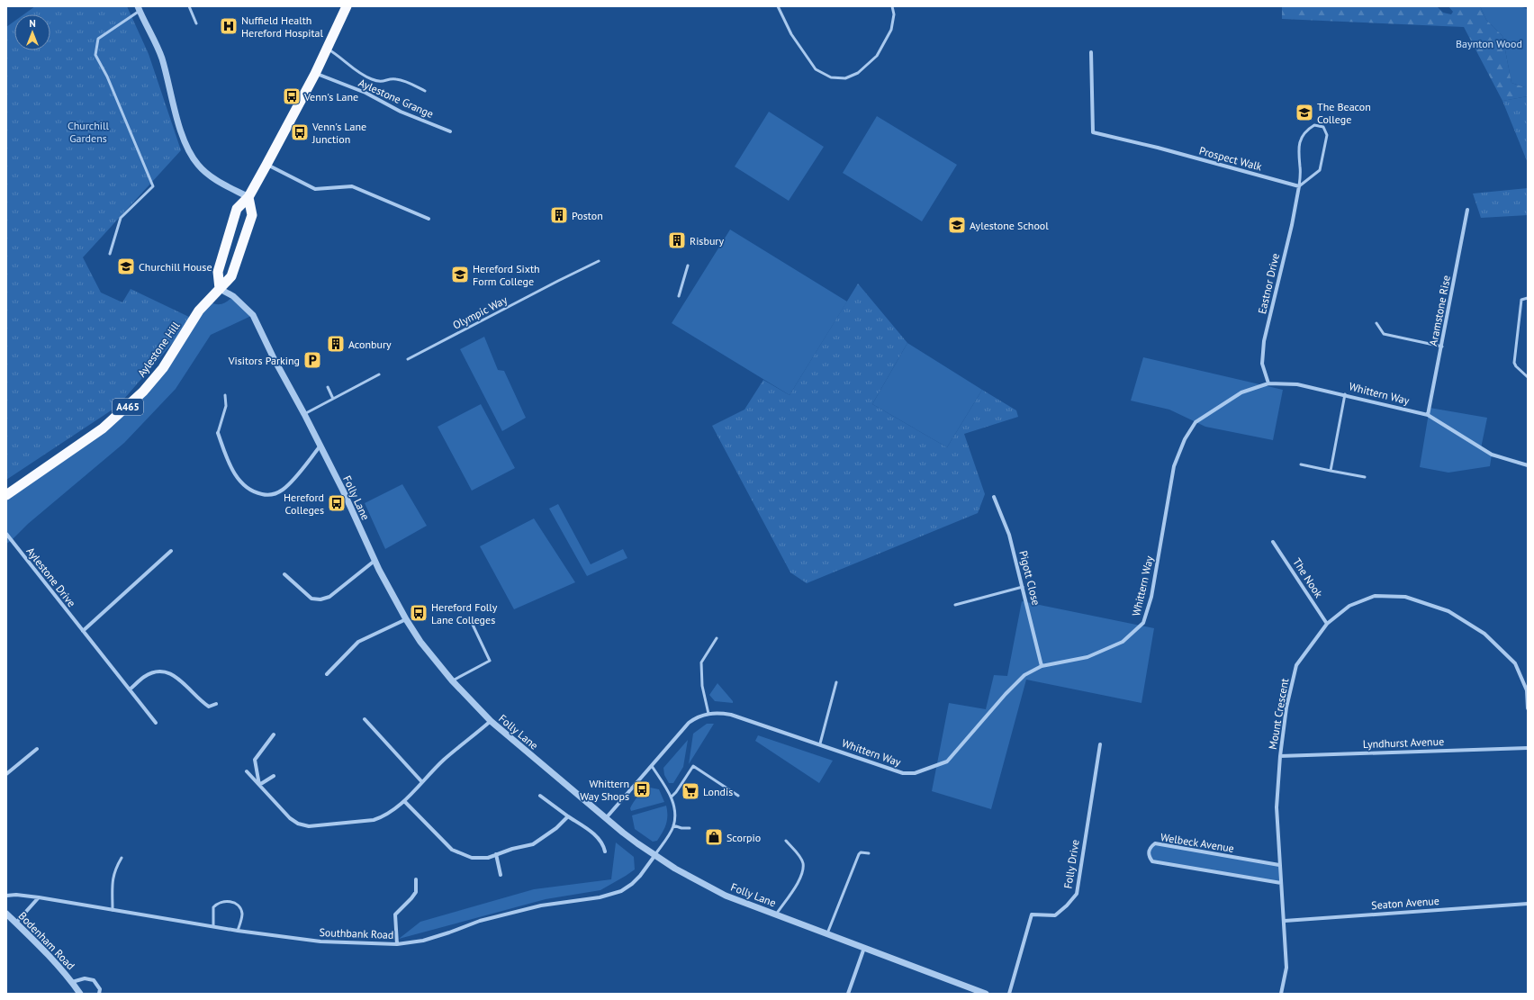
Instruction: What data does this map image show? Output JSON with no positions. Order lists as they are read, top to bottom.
{
  "streets": {
    "highway": ["Aylestone Hill", "A465"],
    "street": [
      "Aylestone Grange",
      "Prospect Walk",
      "Eastnor Drive",
      "Aramstone Rise",
      "Whittern Way",
      "Folly Lane",
      "Aylestone Drive",
      "Pigott Close",
      "The Nook",
      "Mount Crescent",
      "Lyndhurst Avenue",
      "Welbeck Avenue",
      "Folly Drive",
      "Seaton Avenue",
      "Southbank Road",
      "Bodenham Road"
    ],
    "lane": ["Olympic Way"]
  },
  "crossings": [
    ["Prospect Walk", "Eastnor Drive"],
    ["Eastnor Drive", "Whittern Way"],
    ["Aramstone Rise", "Whittern Way"],
    ["Aylestone Hill", "Folly Lane"],
    ["Whittern Way", "Folly Lane"],
    ["Whittern Way", "Pigott Close"],
    ["Folly Lane", "Southbank Road"],
    ["The Nook", "Mount Crescent"],
    ["Mount Crescent", "Lyndhurst Avenue"],
    ["Mount Crescent", "Welbeck Avenue"],
    ["Mount Crescent", "Seaton Avenue"]
  ],
  "parks": ["Baynton Wood", "Churchill Gardens"],
  "places": {
    "hospital": ["Nuffield Health Hereford Hospital"],
    "bus stop": [
      "Venn's Lane",
      "Venn's Lane Junction",
      "Hereford Colleges",
      "Hereford Folly Lane Colleges",
      "Whittern Way Shops"
    ],
    "school or university": [
      "The Beacon College",
      "Aylestone School",
      "Churchill House",
      "Hereford Sixth Form College"
    ],
    "building": ["Poston", "Risbury", "Aconbury"],
    "parking": ["Visitors Parking"],
    "supermarket": ["Londis"],
    "shop": ["Scorpio"]
  },
  "north": "top"
}
